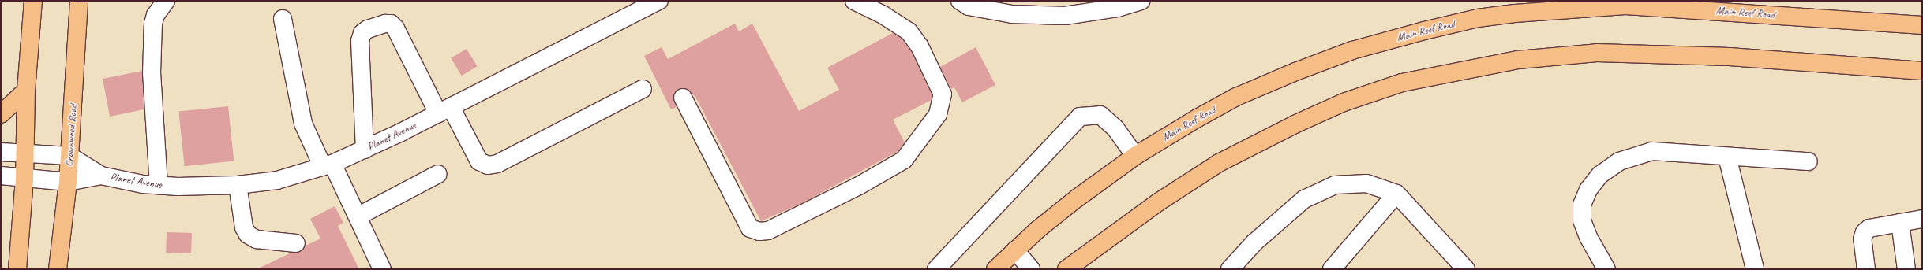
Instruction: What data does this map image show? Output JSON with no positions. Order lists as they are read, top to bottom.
{
  "streets": {
    "main road": ["Main Reef Road", "Crownwood Road"],
    "street": ["Planet Avenue"]
  },
  "crossings": [
    ["Crownwood Road", "Planet Avenue"]
  ]
}
